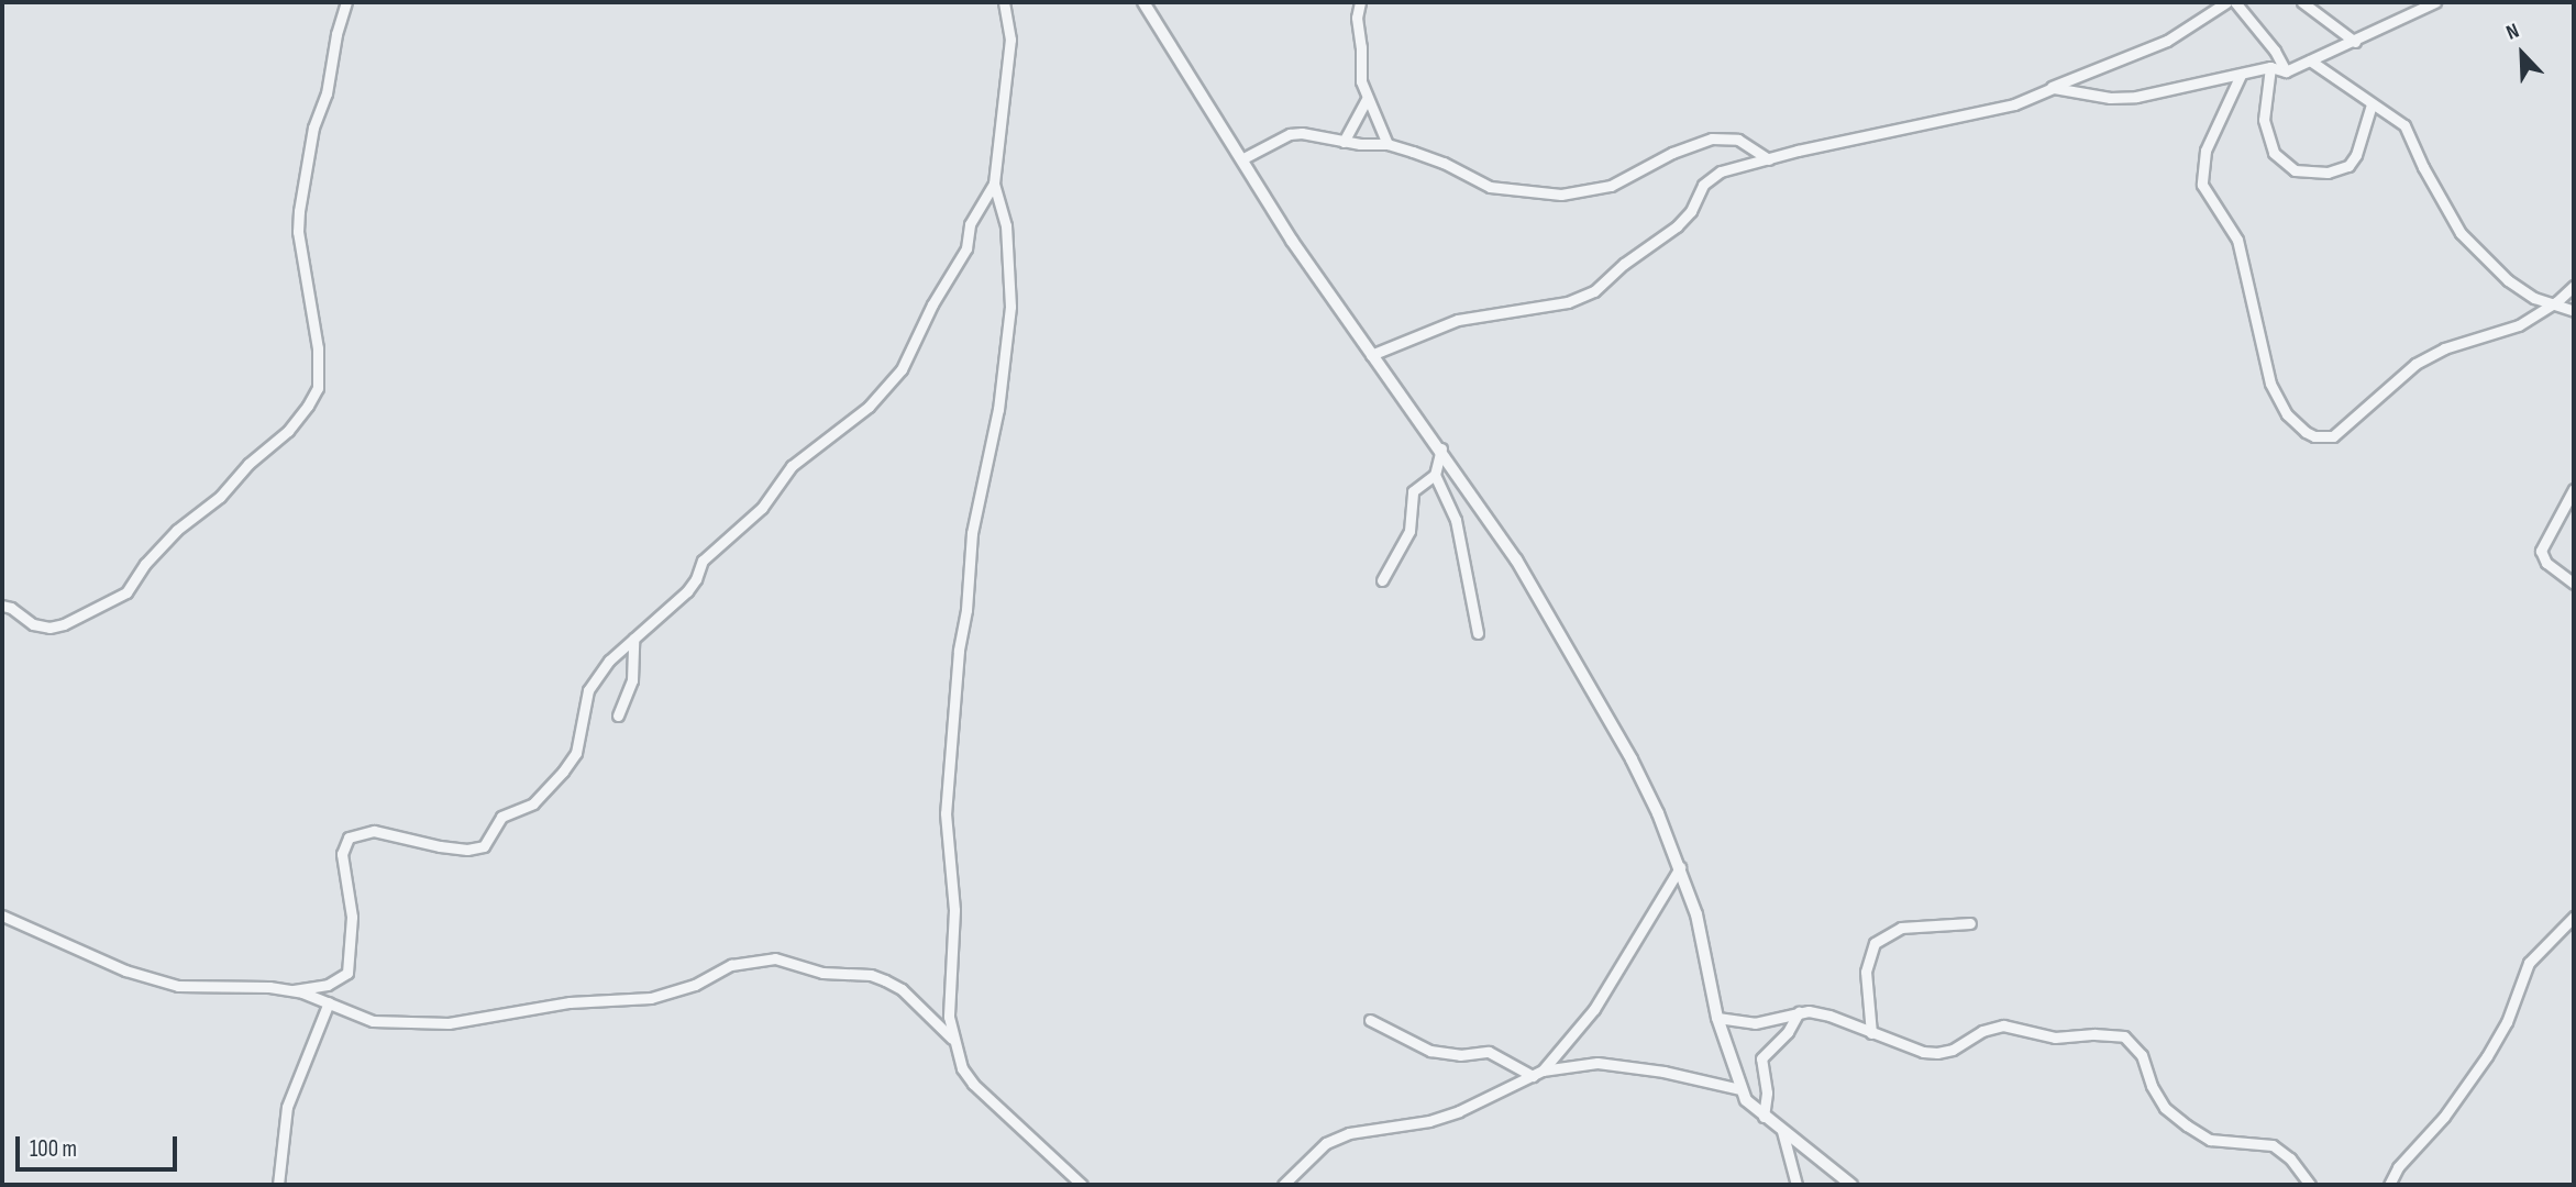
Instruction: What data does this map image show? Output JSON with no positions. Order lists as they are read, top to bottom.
{
  "scale_bar": "100 m",
  "north": "top left"
}
